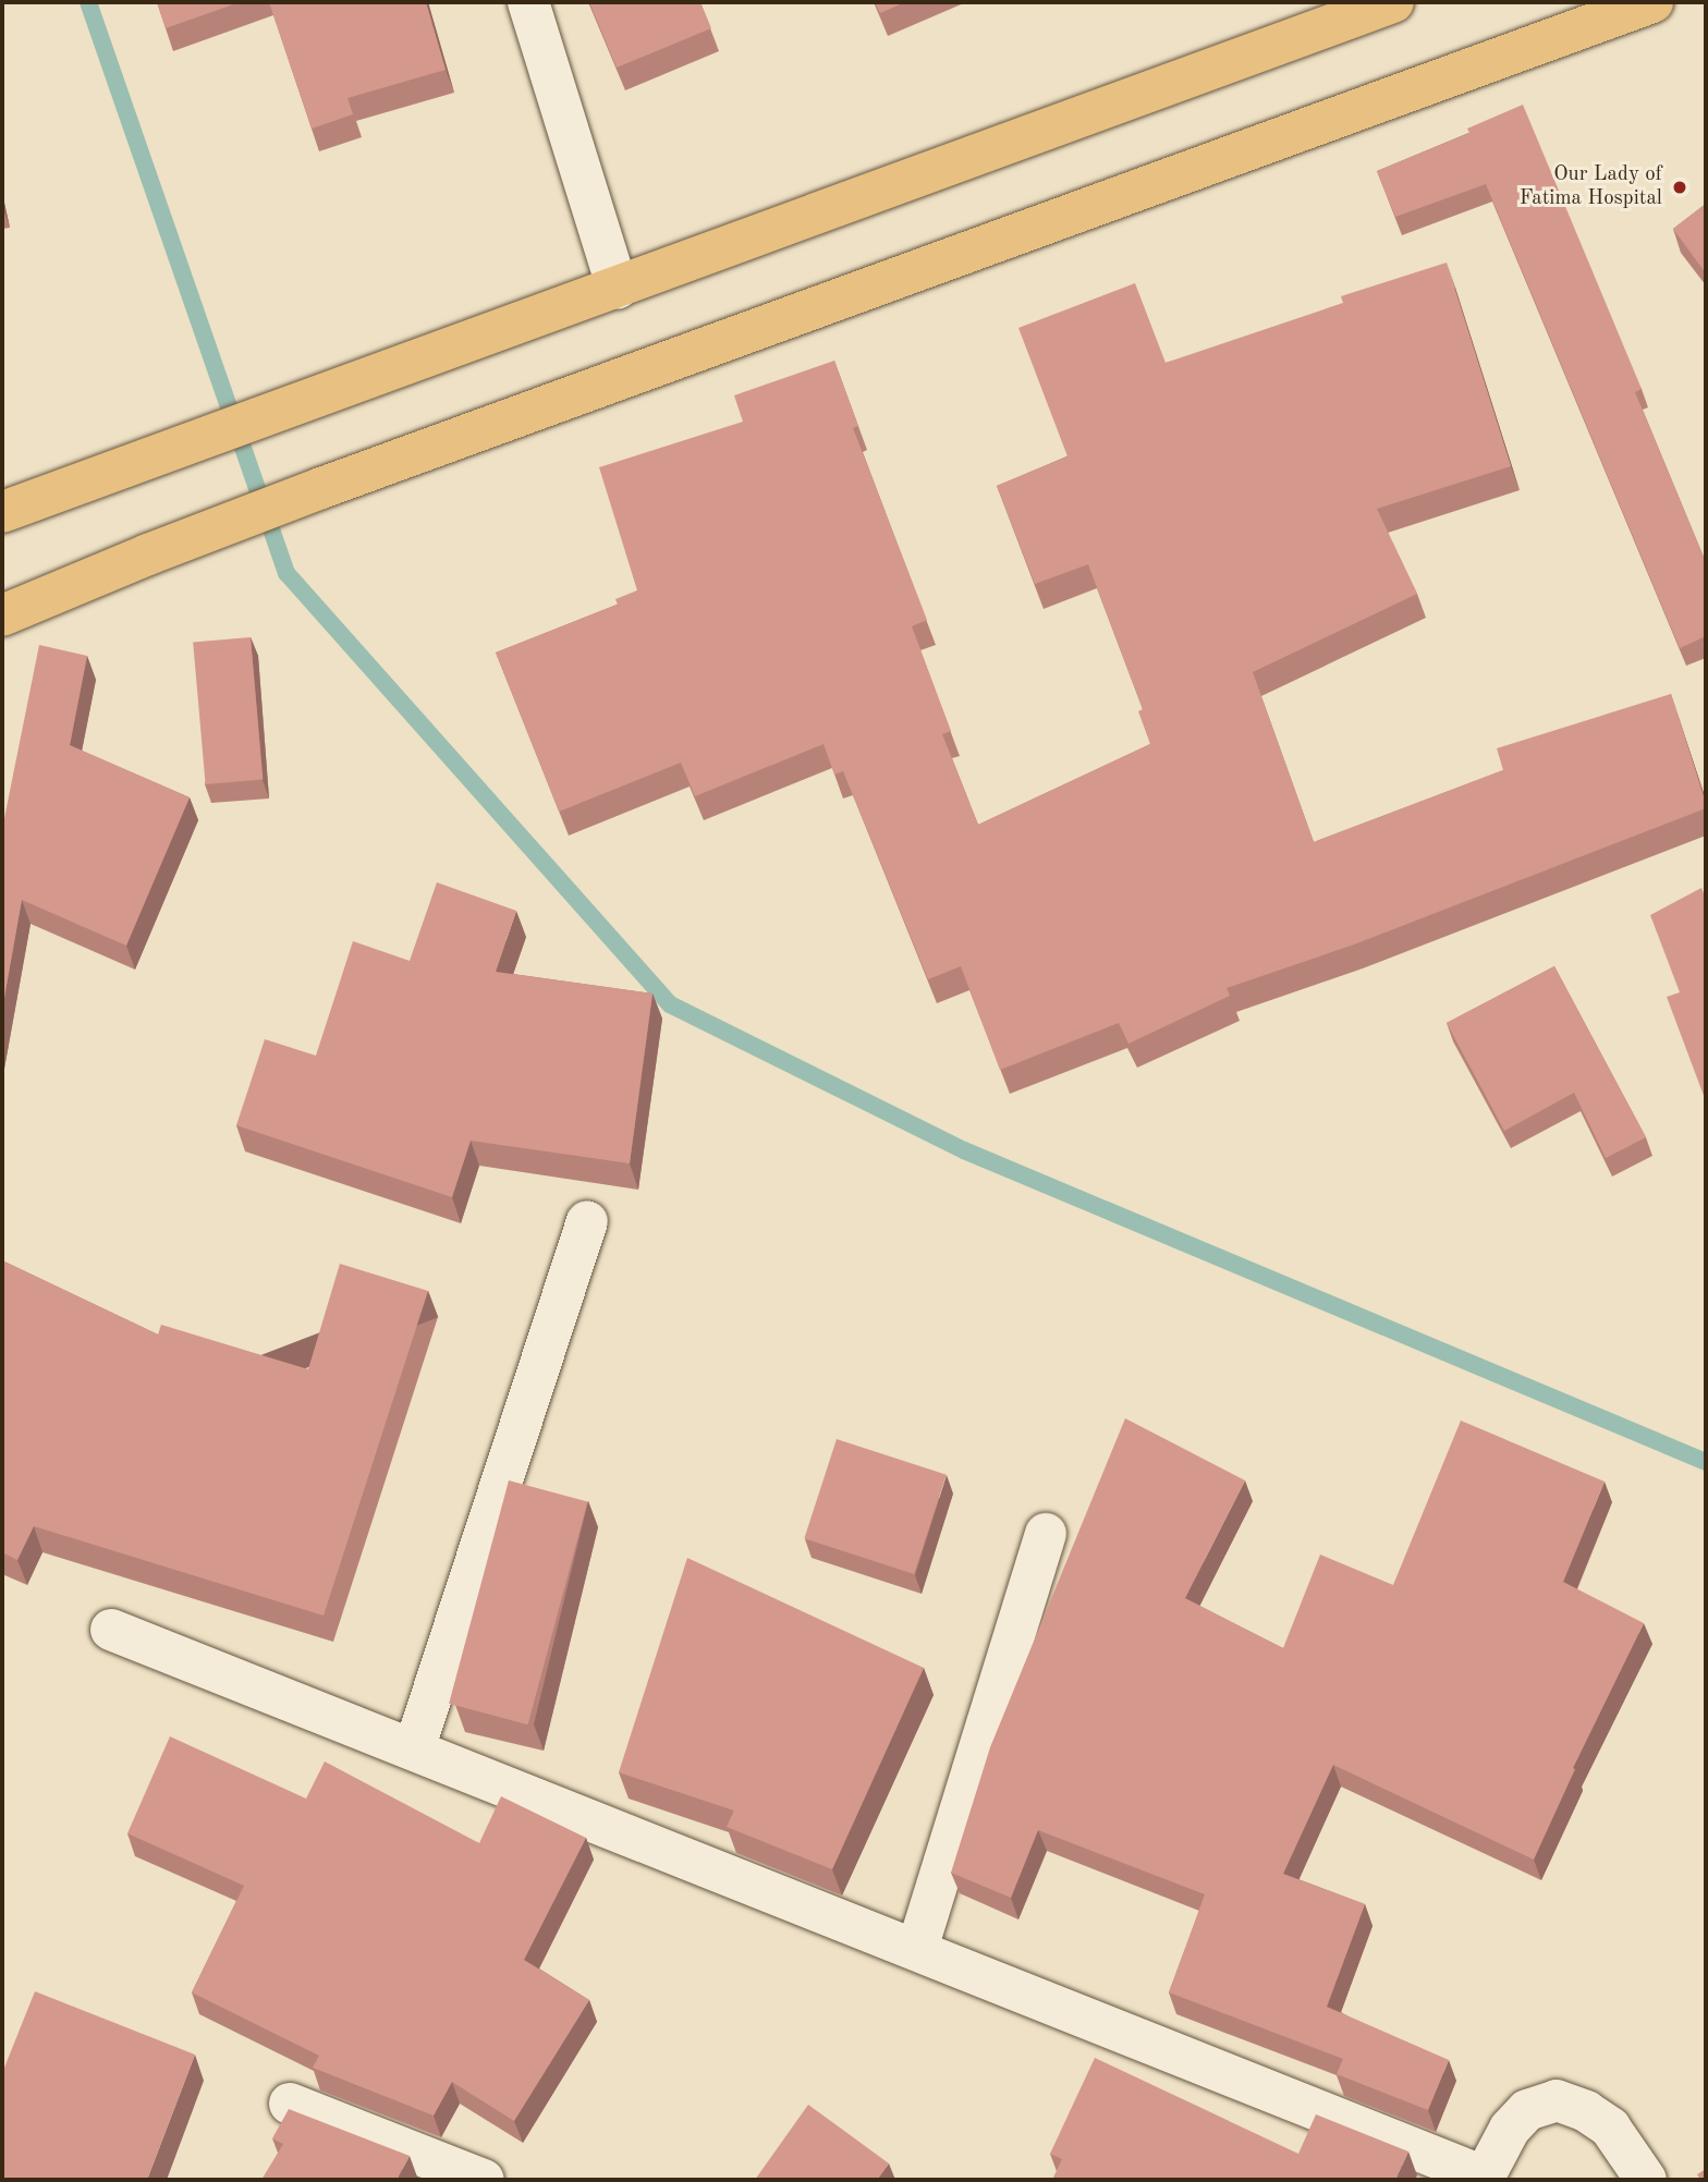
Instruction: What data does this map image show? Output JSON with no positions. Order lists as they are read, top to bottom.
{
  "places": ["Our Lady of Fatima Hospital"]
}
